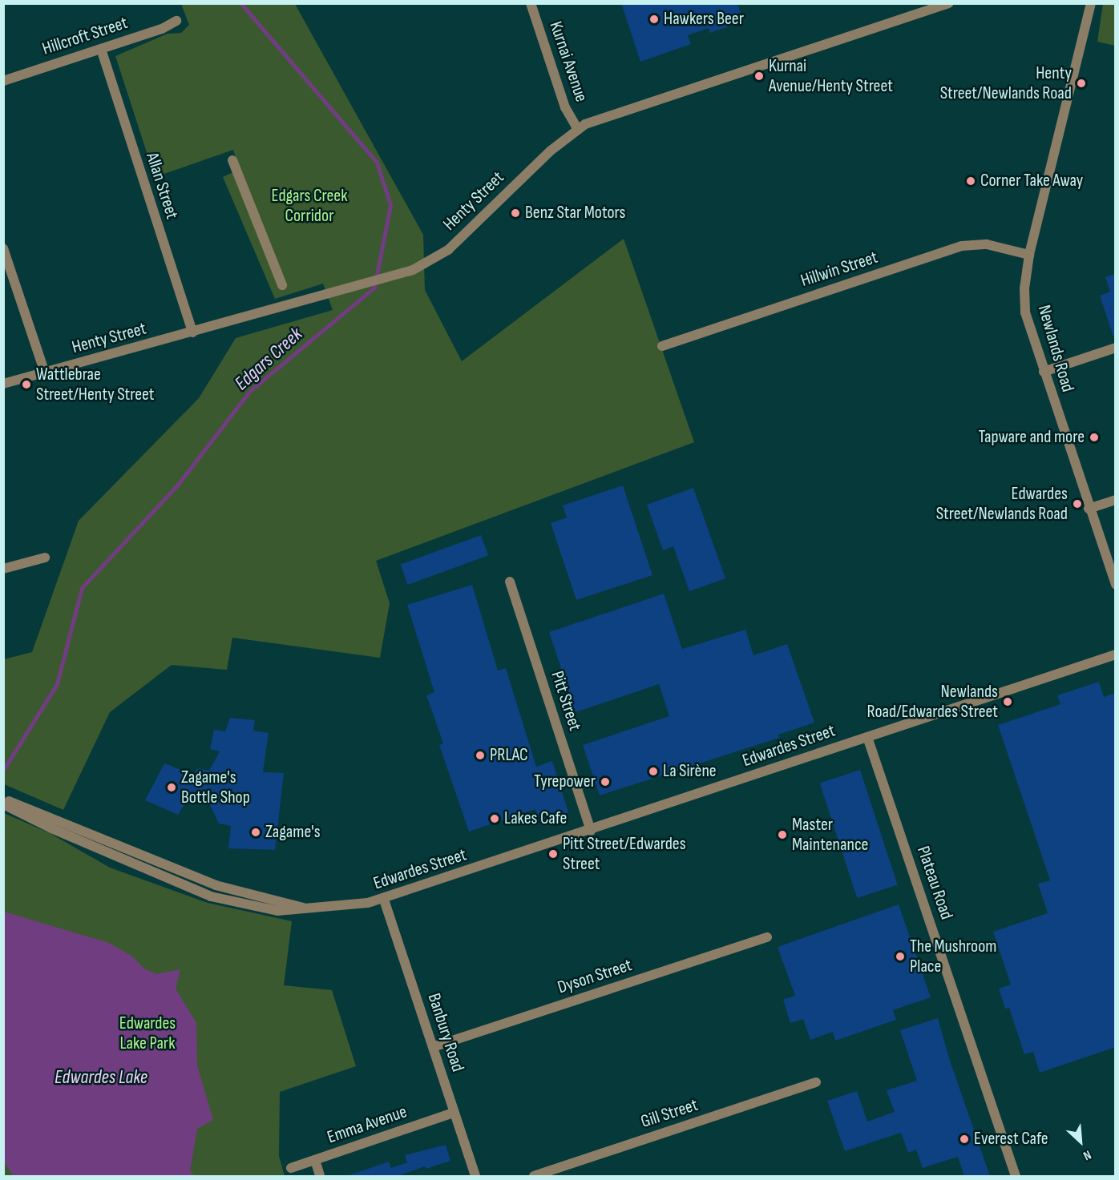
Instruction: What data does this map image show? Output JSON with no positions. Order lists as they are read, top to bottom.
{
  "streets": {
    "street": [
      "Hillcroft Street",
      "Kurnai Avenue",
      "Allan Street",
      "Henty Street",
      "Hillwin Street",
      "Newlands Road",
      "Pitt Street",
      "Edwardes Street",
      "Plateau Road",
      "Dyson Street",
      "Banbury Road",
      "Gill Street",
      "Emma Avenue"
    ]
  },
  "crossings": [
    ["Hillcroft Street", "Allan Street"],
    ["Kurnai Avenue", "Henty Street"],
    ["Allan Street", "Henty Street"],
    ["Hillwin Street", "Newlands Road"],
    ["Pitt Street", "Edwardes Street"],
    ["Edwardes Street", "Plateau Road"],
    ["Edwardes Street", "Banbury Road"],
    ["Dyson Street", "Banbury Road"],
    ["Banbury Road", "Emma Avenue"]
  ],
  "water": ["Edgars Creek", "Edwardes Lake"],
  "parks": ["Edgars Creek Corridor", "Edwardes Lake Park"],
  "places": [
    "Hawkers Beer",
    "Kurnai Avenue/Henty Street",
    "Henty Street/Newlands Road",
    "Corner Take Away",
    "Benz Star Motors",
    "Wattlebrae Street/Henty Street",
    "Tapware and more",
    "Edwardes Street/Newlands Road",
    "Newlands Road/Edwardes Street",
    "PRLAC",
    "La Sirène",
    "Tyrepower",
    "Zagame's Bottle Shop",
    "Lakes Cafe",
    "Zagame's",
    "Master Maintenance",
    "Pitt Street/Edwardes Street",
    "The Mushroom Place",
    "Everest Cafe"
  ],
  "north": "bottom right"
}
